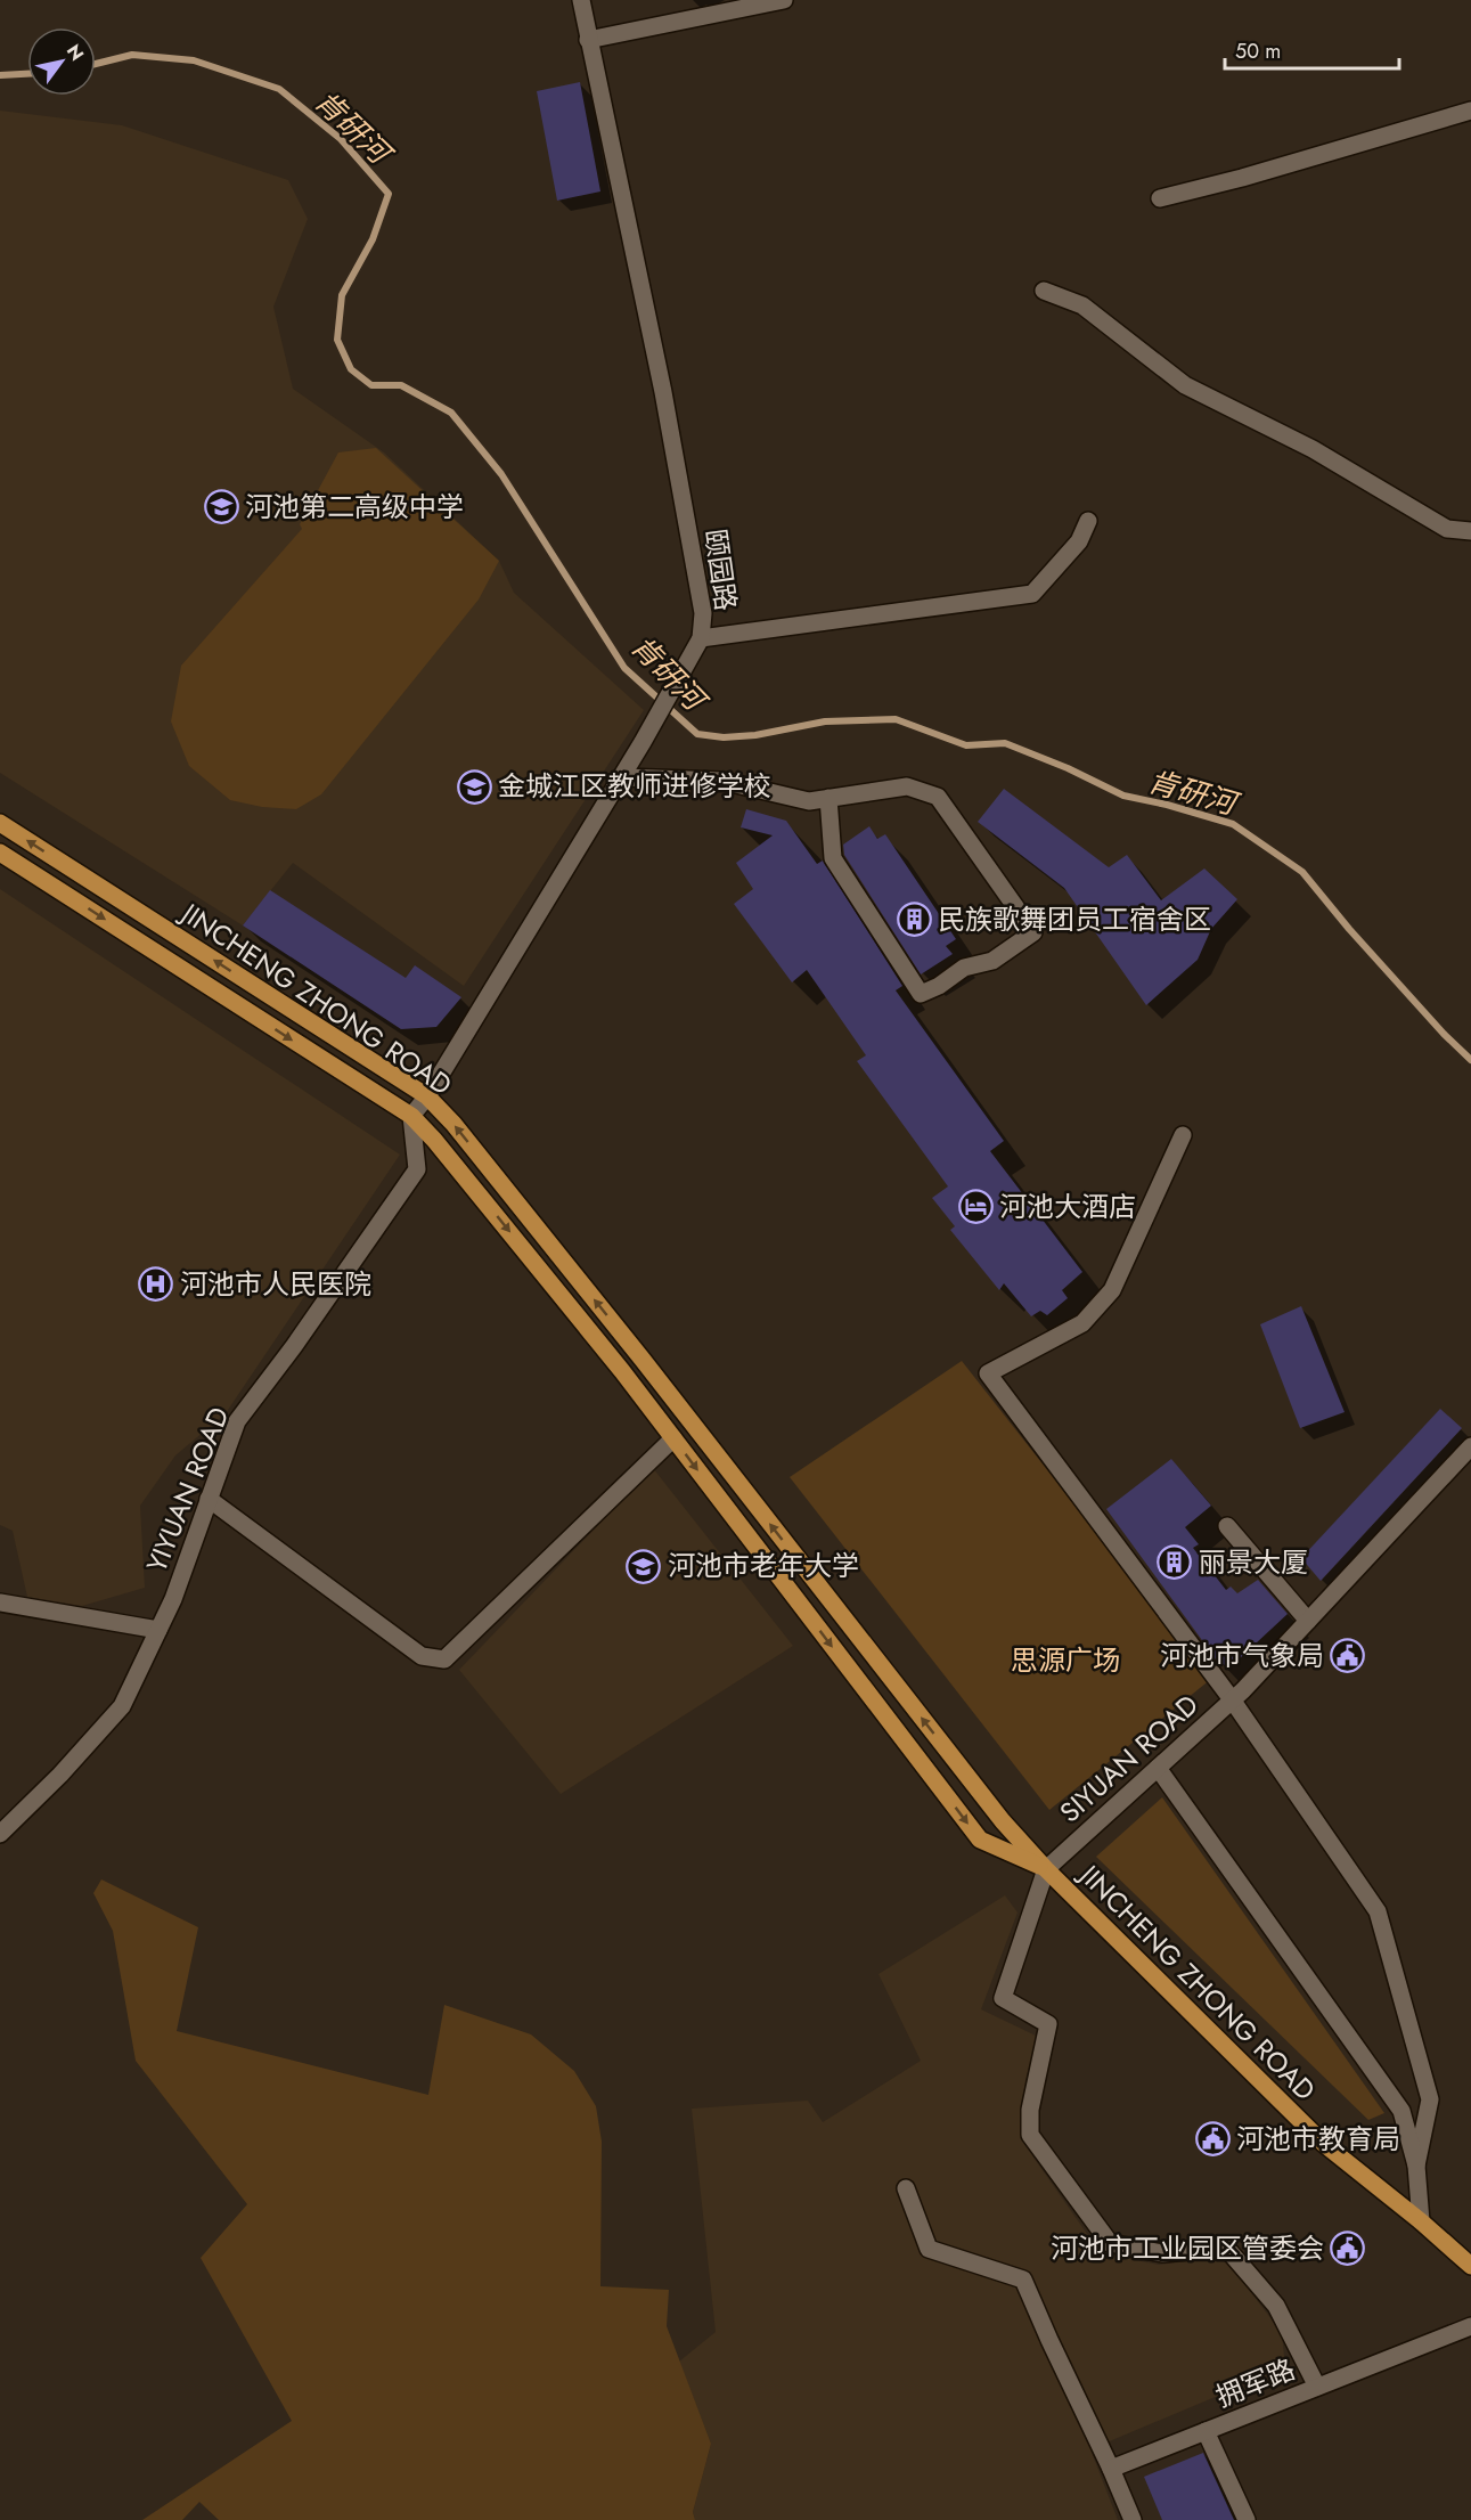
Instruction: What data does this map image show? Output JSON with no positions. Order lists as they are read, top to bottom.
{
  "streets": {
    "main road": ["JINCHENG ZHONG ROAD"],
    "street": [
      "颐园路",
      "YIYUAN ROAD",
      "SIYUAN ROAD",
      "拥军路"
    ]
  },
  "crossings": [
    ["颐园路", "JINCHENG ZHONG ROAD"],
    ["颐园路", "YIYUAN ROAD"],
    ["JINCHENG ZHONG ROAD", "YIYUAN ROAD"],
    ["JINCHENG ZHONG ROAD", "SIYUAN ROAD"]
  ],
  "water": ["肯研河"],
  "parks": ["思源广场"],
  "places": {
    "school or university": ["河池第二高级中学", "金城江区教师进修学校", "河池市老年大学"],
    "building": ["民族歌舞团员工宿舍区", "丽景大厦"],
    "hotel": ["河池大酒店"],
    "hospital": ["河池市人民医院"],
    "public building": ["河池市气象局", "河池市教育局", "河池市工业园区管委会"]
  },
  "scale_bar": "50 m",
  "north": "top right"
}
